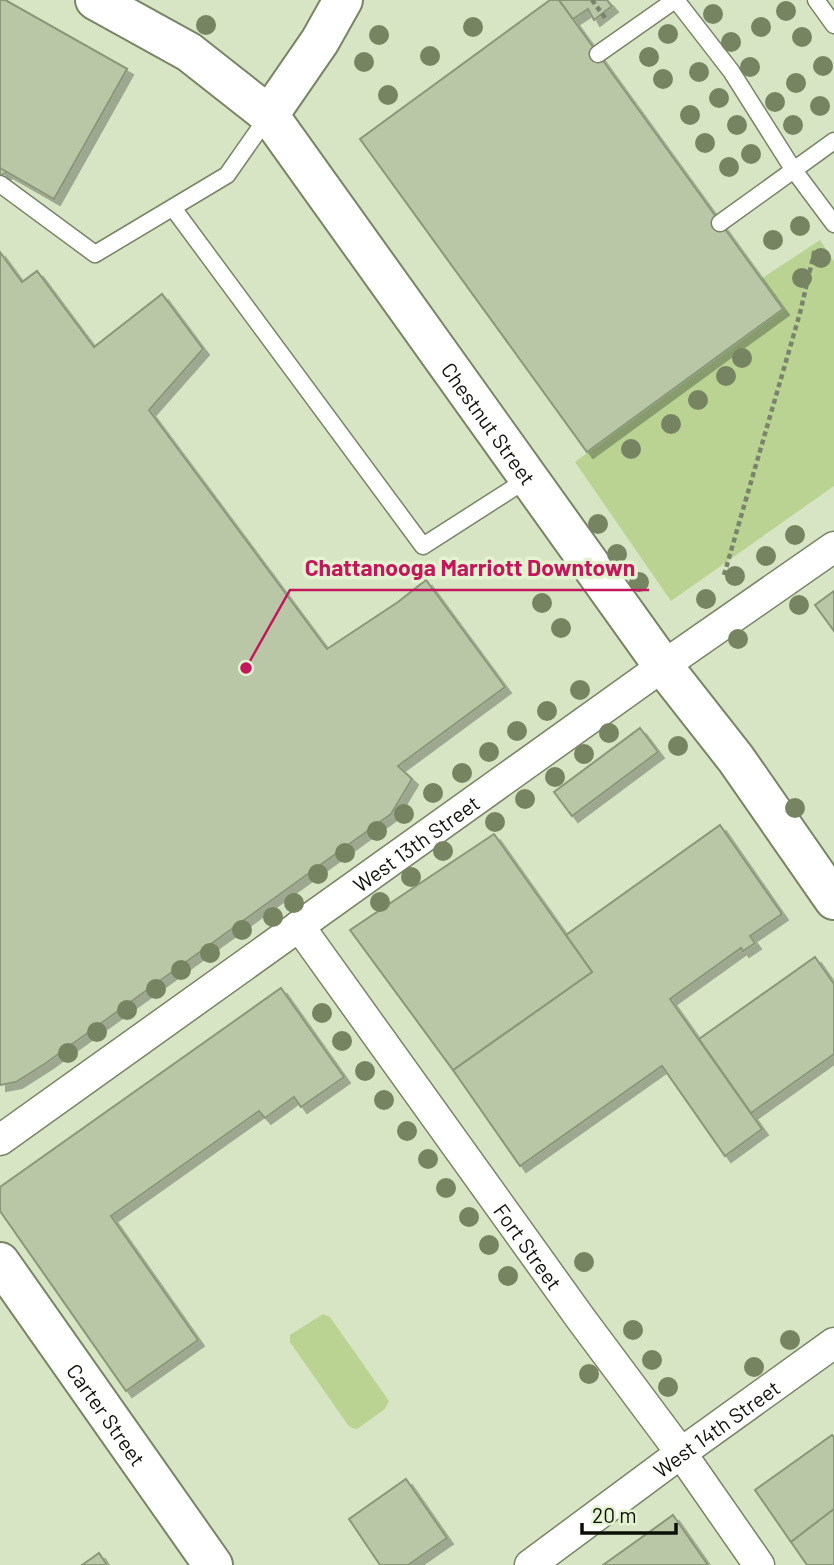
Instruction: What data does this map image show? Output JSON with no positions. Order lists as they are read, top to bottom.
{
  "streets": {
    "street": [
      "Chestnut Street",
      "West 13th Street",
      "Fort Street",
      "Carter Street",
      "West 14th Street"
    ]
  },
  "crossings": [
    ["Chestnut Street", "West 13th Street"],
    ["West 13th Street", "Fort Street"],
    ["Fort Street", "West 14th Street"]
  ],
  "places": ["Chattanooga Marriott Downtown"],
  "scale_bar": "20 m"
}
